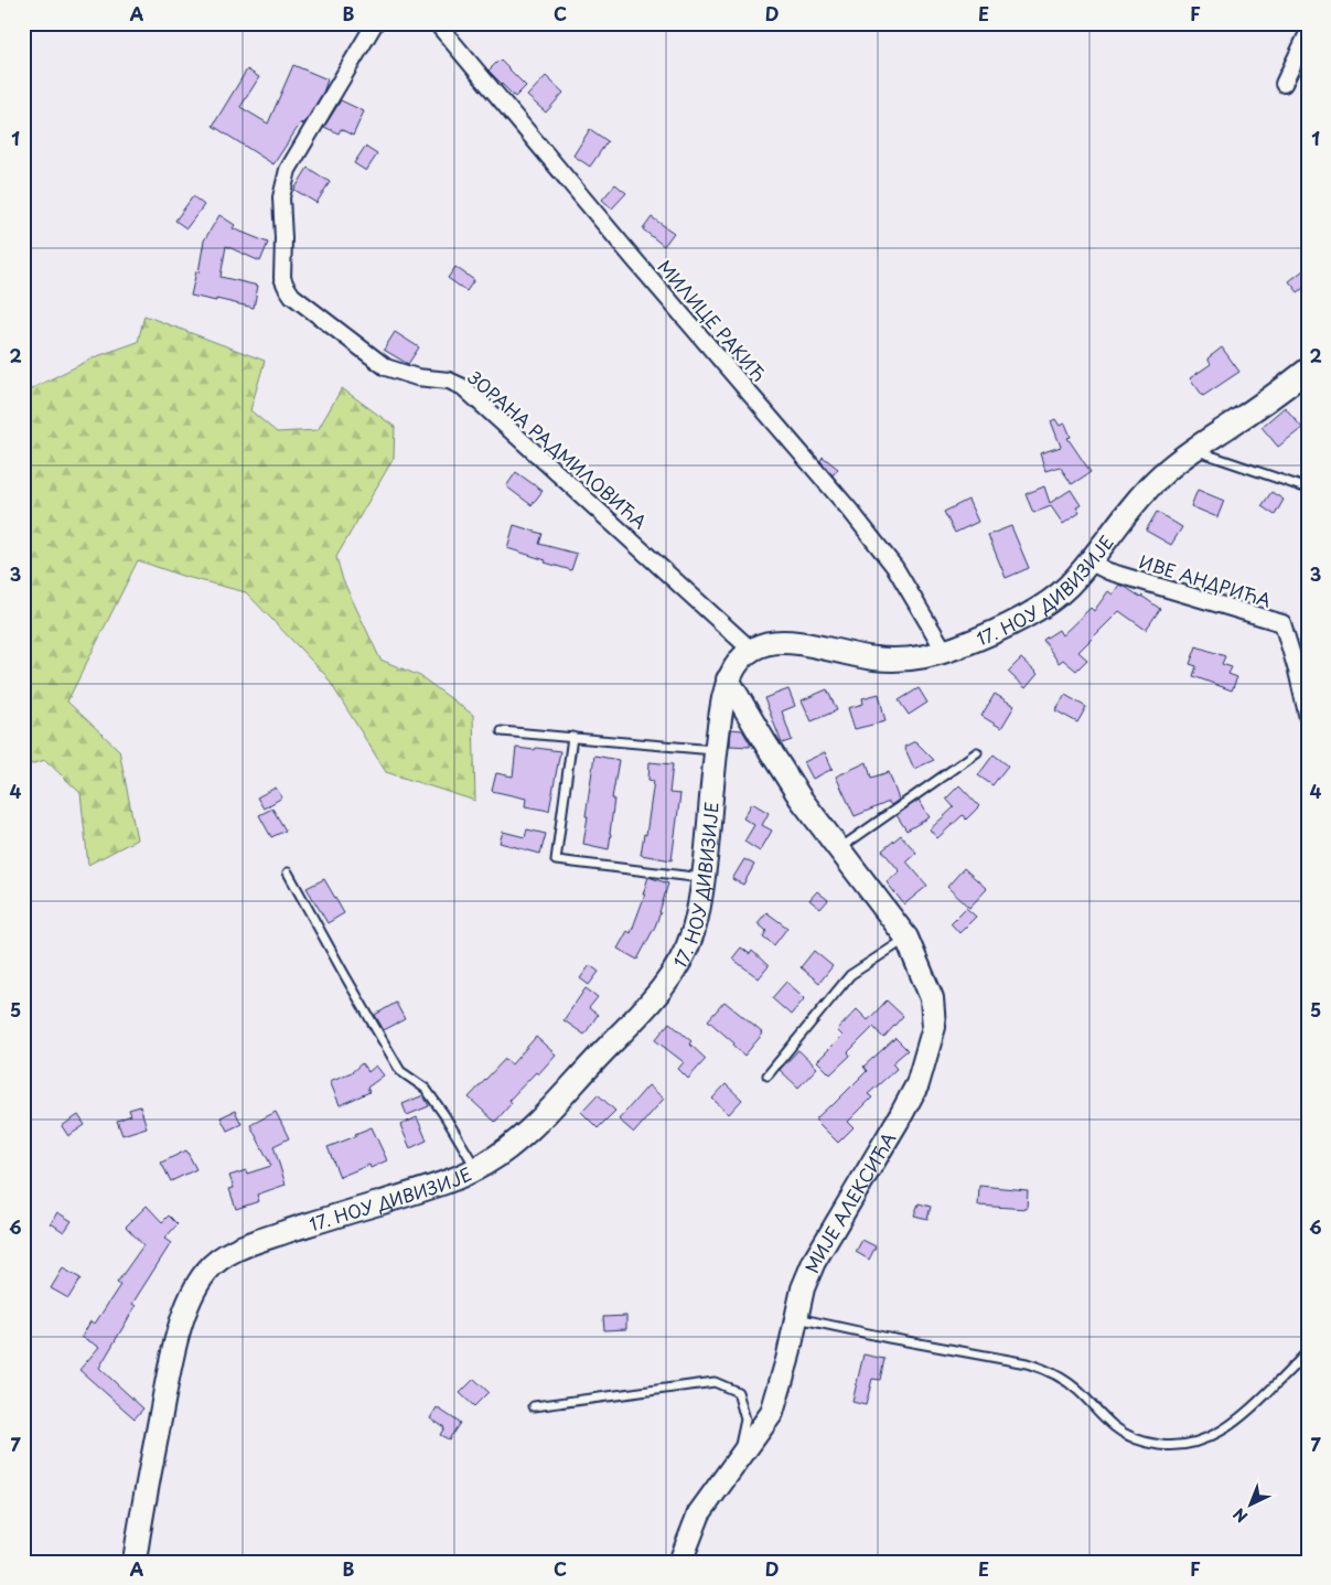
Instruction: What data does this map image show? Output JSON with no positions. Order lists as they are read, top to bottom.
{
  "streets": {
    "street": [
      "МИЛИЦЕ РАКИЋ",
      "ЗОРАНА РАДМИЛОВИЋА",
      "ИВЕ АНДРИЋА",
      "17. НОУ ДИВИЗИЈЕ",
      "МИЈЕ АЛЕКСИЋА"
    ]
  },
  "crossings": [
    ["МИЛИЦЕ РАКИЋ", "17. НОУ ДИВИЗИЈЕ"],
    ["ЗОРАНА РАДМИЛОВИЋА", "17. НОУ ДИВИЗИЈЕ"],
    ["ИВЕ АНДРИЋА", "17. НОУ ДИВИЗИЈЕ"],
    ["17. НОУ ДИВИЗИЈЕ", "МИЈЕ АЛЕКСИЋА"]
  ],
  "north": "bottom left",
  "grid": {
    "columns": [
      "A",
      "B",
      "C",
      "D",
      "E",
      "F"
    ],
    "rows": [
      "1",
      "2",
      "3",
      "4",
      "5",
      "6",
      "7"
    ]
  }
}
